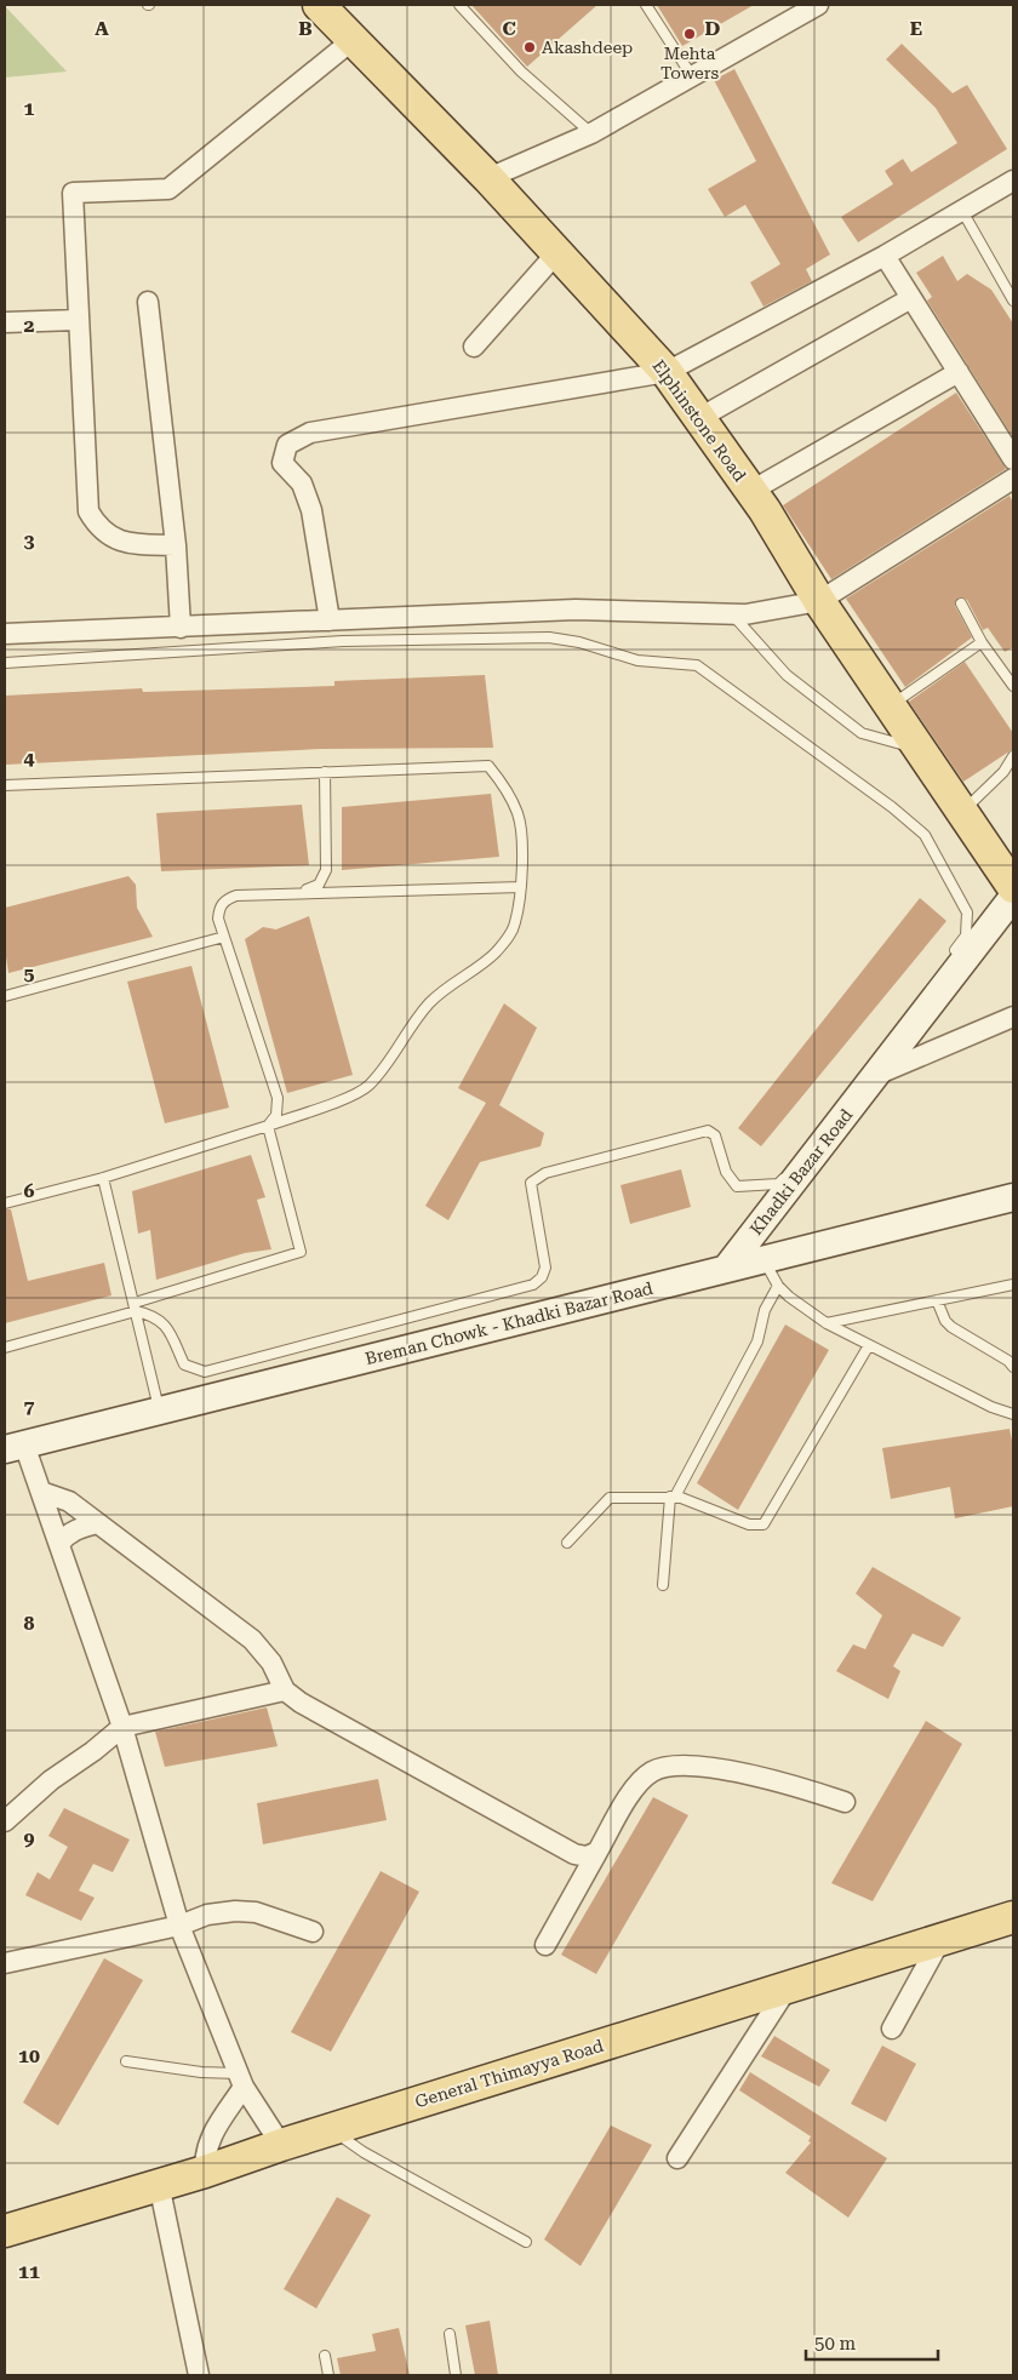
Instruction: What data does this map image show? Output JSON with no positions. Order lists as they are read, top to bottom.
{
  "streets": {
    "main road": [
      "Elphinstone Road",
      "Khadki Bazar Road",
      "Breman Chowk - Khadki Bazar Road",
      "General Thimayya Road"
    ]
  },
  "crossings": [
    ["Khadki Bazar Road", "Breman Chowk - Khadki Bazar Road"]
  ],
  "places": ["Mehta Towers", "Akashdeep"],
  "scale_bar": "50 m",
  "grid": {
    "columns": [
      "A",
      "B",
      "C",
      "D",
      "E"
    ],
    "rows": [
      "1",
      "2",
      "3",
      "4",
      "5",
      "6",
      "7",
      "8",
      "9",
      "10",
      "11"
    ]
  }
}
